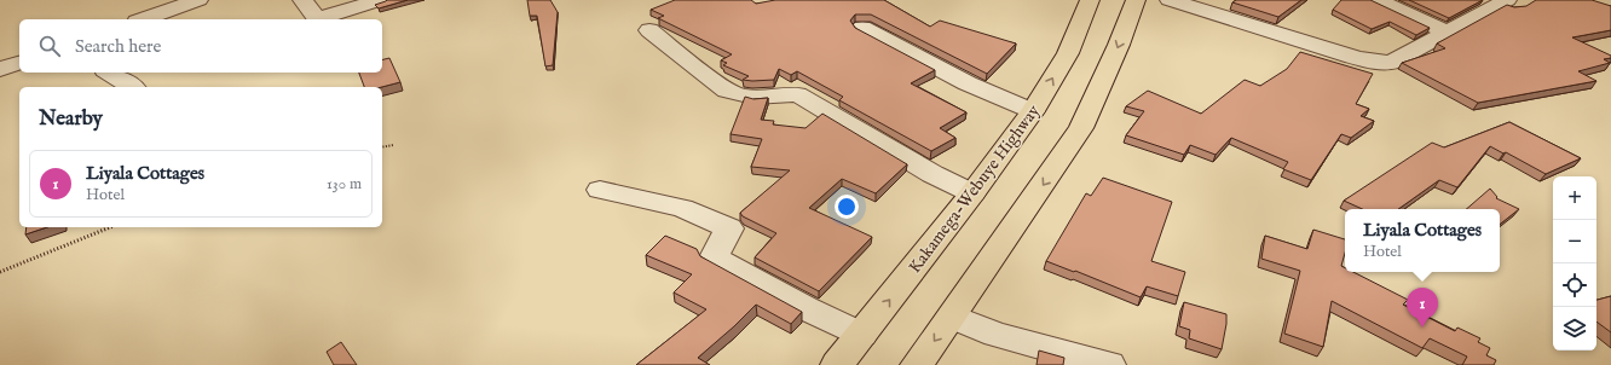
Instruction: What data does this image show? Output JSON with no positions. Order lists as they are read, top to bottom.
{
  "streets": {
    "highway": ["Kakamega-Webuye Highway"]
  },
  "page": {
    "search": "Search here",
    "heading": "Nearby",
    "list": [
      {
        "mark": "1",
        "name": "Liyala Cottages",
        "note": "Hotel",
        "value": "130 m"
      }
    ],
    "map_buttons": ["+", "−"],
    "popup": ["Liyala Cottages", "Hotel"],
    "pins": "1"
  }
}
